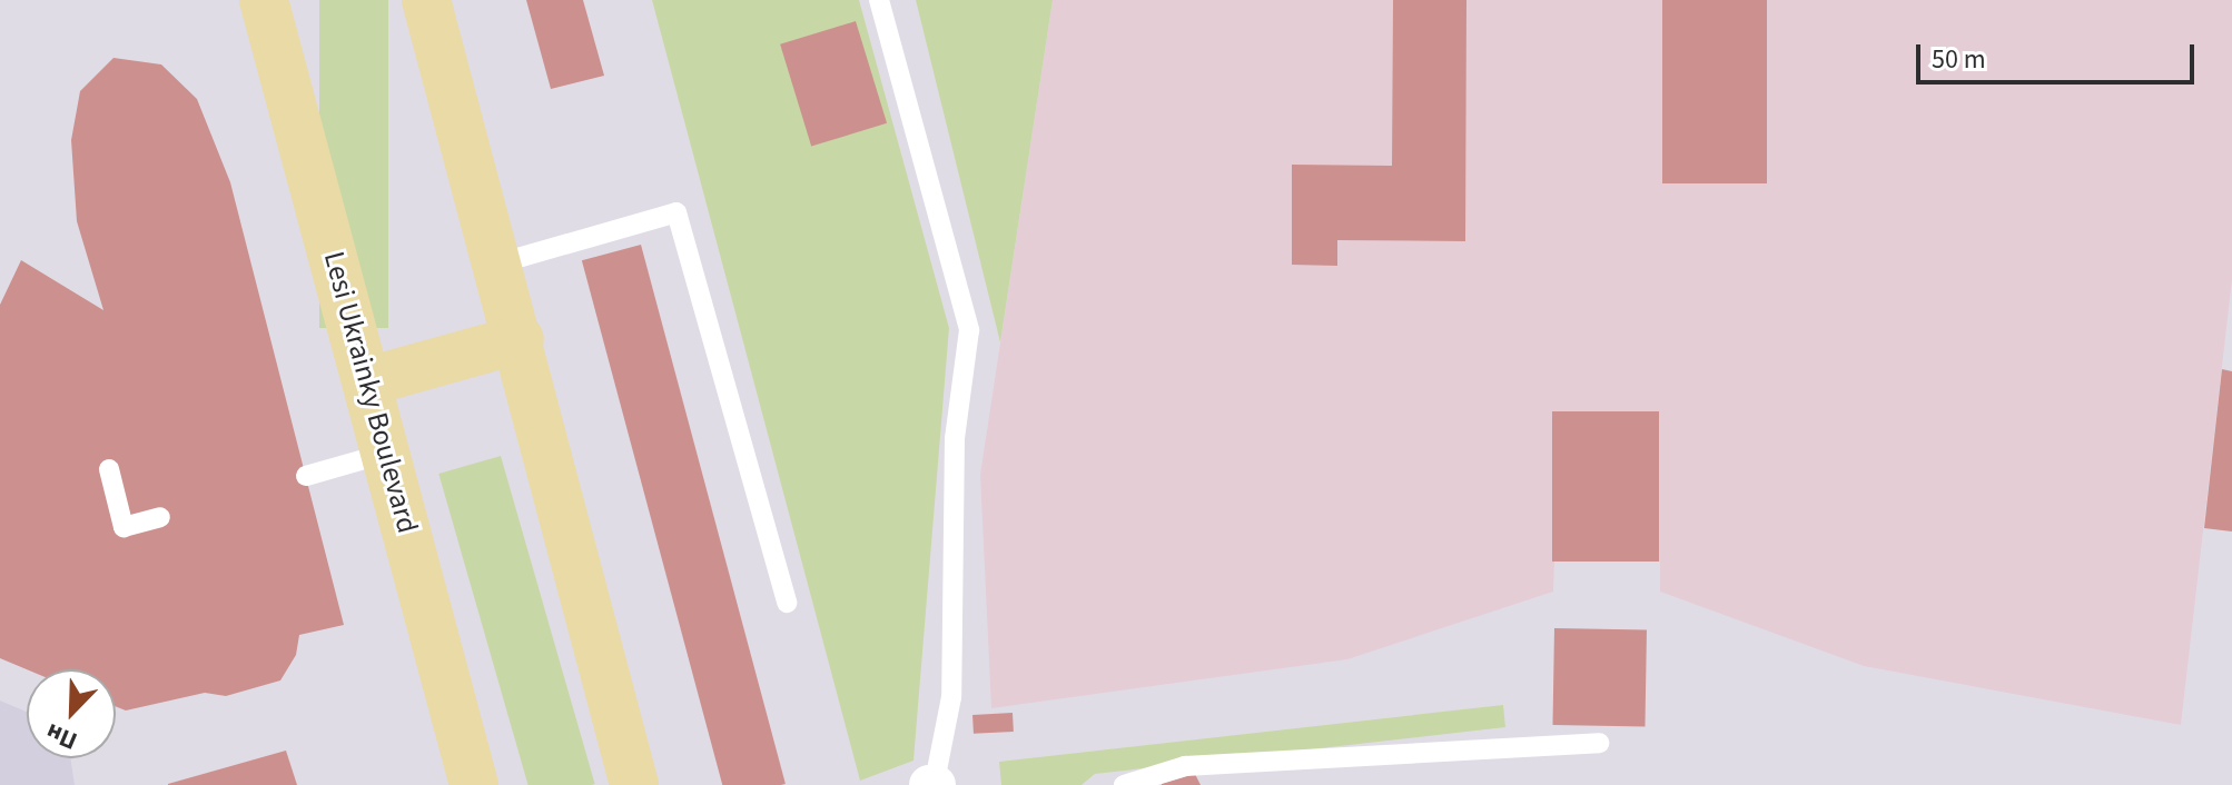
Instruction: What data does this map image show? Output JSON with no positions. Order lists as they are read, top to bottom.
{
  "streets": {
    "main road": ["Lesi Ukrainky Boulevard"]
  },
  "scale_bar": "50 m",
  "north": "bottom left"
}
